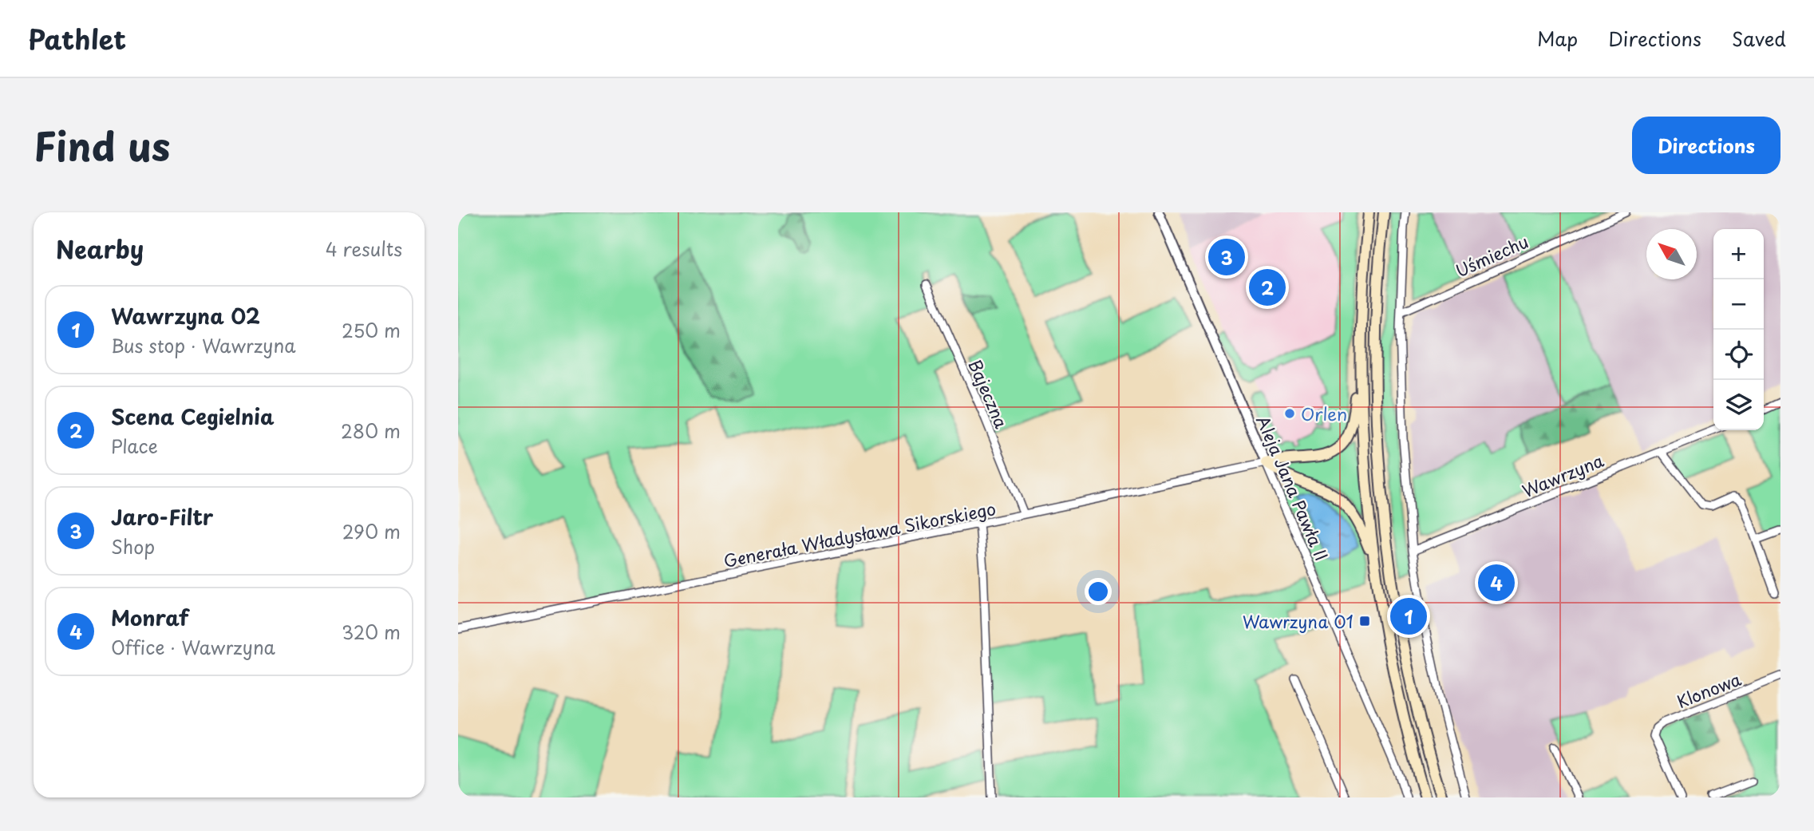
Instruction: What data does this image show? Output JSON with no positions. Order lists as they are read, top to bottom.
{
  "streets": {
    "street": [
      "Uśmiechu",
      "Bajeczna",
      "Wawrzyna",
      "Aleja Jana Pawła II",
      "Generała Władysława Sikorskiego",
      "Klonowa"
    ]
  },
  "crossings": [
    ["Bajeczna", "Generała Władysława Sikorskiego"],
    ["Aleja Jana Pawła II", "Generała Władysława Sikorskiego"]
  ],
  "places": {
    "other": ["Orlen"],
    "transit": ["Wawrzyna 01"]
  },
  "north": "top left",
  "page": {
    "header": "Pathlet",
    "nav": ["Map", "Directions", "Saved"],
    "title": "Find us",
    "buttons": "Directions",
    "heading": ["Nearby", "4 results"],
    "map_buttons": ["+", "−"],
    "pins": [
      "3",
      "2",
      "4",
      "1"
    ],
    "list": [
      {
        "mark": "1",
        "name": "Wawrzyna 02",
        "note": "Bus stop · Wawrzyna",
        "value": "250 m"
      },
      {
        "mark": "2",
        "name": "Scena Cegielnia",
        "note": "Place",
        "value": "280 m"
      },
      {
        "mark": "3",
        "name": "Jaro-Filtr",
        "note": "Shop",
        "value": "290 m"
      },
      {
        "mark": "4",
        "name": "Monraf",
        "note": "Office · Wawrzyna",
        "value": "320 m"
      }
    ]
  }
}
